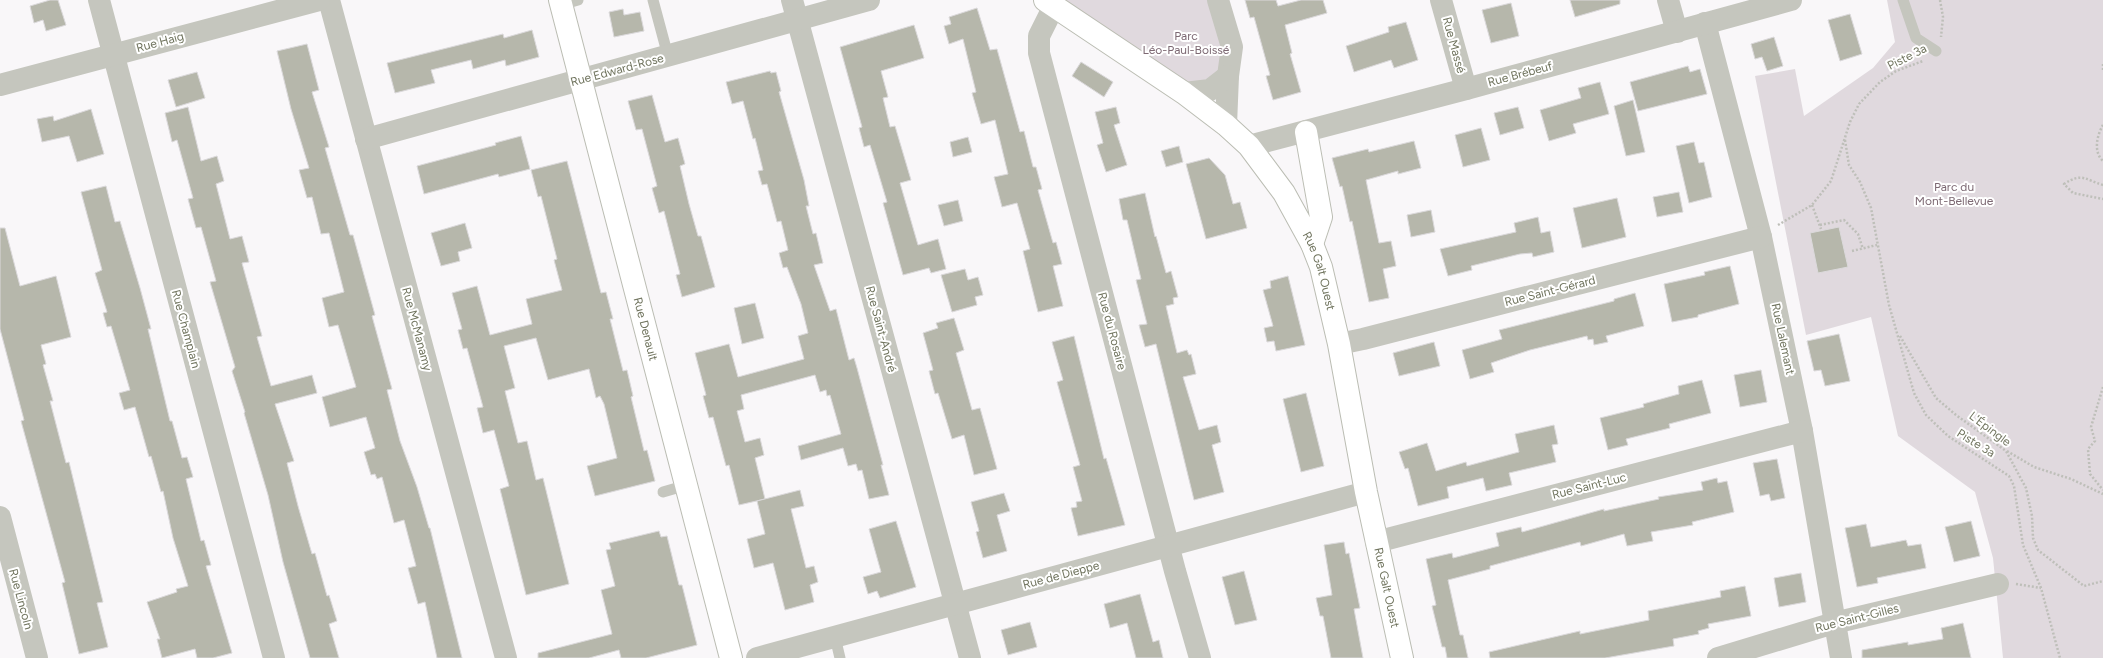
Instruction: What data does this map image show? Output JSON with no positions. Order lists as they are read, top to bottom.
{
  "streets": {
    "main road": ["Rue Galt Ouest", "Rue Denault"],
    "street": [
      "Rue Haig",
      "Rue Massé",
      "Rue Edward-Rose",
      "Rue Brébeuf",
      "Rue Saint-Gérard",
      "Rue Champlain",
      "Rue McManamy",
      "Rue Saint-André",
      "Rue du Rosaire",
      "Rue Lalemant",
      "Rue Saint-Luc",
      "Rue de Dieppe",
      "Rue Lincoln",
      "Rue Saint-Gilles"
    ],
    "path": ["Piste 3a", "L'Épingle"]
  },
  "crossings": [
    ["Rue Haig", "Rue Champlain"],
    ["Rue Massé", "Rue Brébeuf"],
    ["Piste 3a", "L'Épingle"],
    ["Rue Edward-Rose", "Rue McManamy"],
    ["Rue Edward-Rose", "Rue Denault"],
    ["Rue Edward-Rose", "Rue Saint-André"],
    ["Rue Brébeuf", "Rue Galt Ouest"],
    ["Rue Brébeuf", "Rue Lalemant"],
    ["Rue Galt Ouest", "Rue Saint-Gérard"],
    ["Rue Galt Ouest", "Rue du Rosaire"],
    ["Rue Galt Ouest", "Rue Saint-Luc"],
    ["Rue Galt Ouest", "Rue de Dieppe"],
    ["Rue Saint-Gérard", "Rue Lalemant"],
    ["Rue Saint-André", "Rue de Dieppe"],
    ["Rue du Rosaire", "Rue de Dieppe"],
    ["Rue Lalemant", "Rue Saint-Luc"],
    ["Rue Lalemant", "Rue Saint-Gilles"]
  ],
  "parks": ["Parc Léo-Paul-Boissé", "Parc du Mont-Bellevue"]
}
